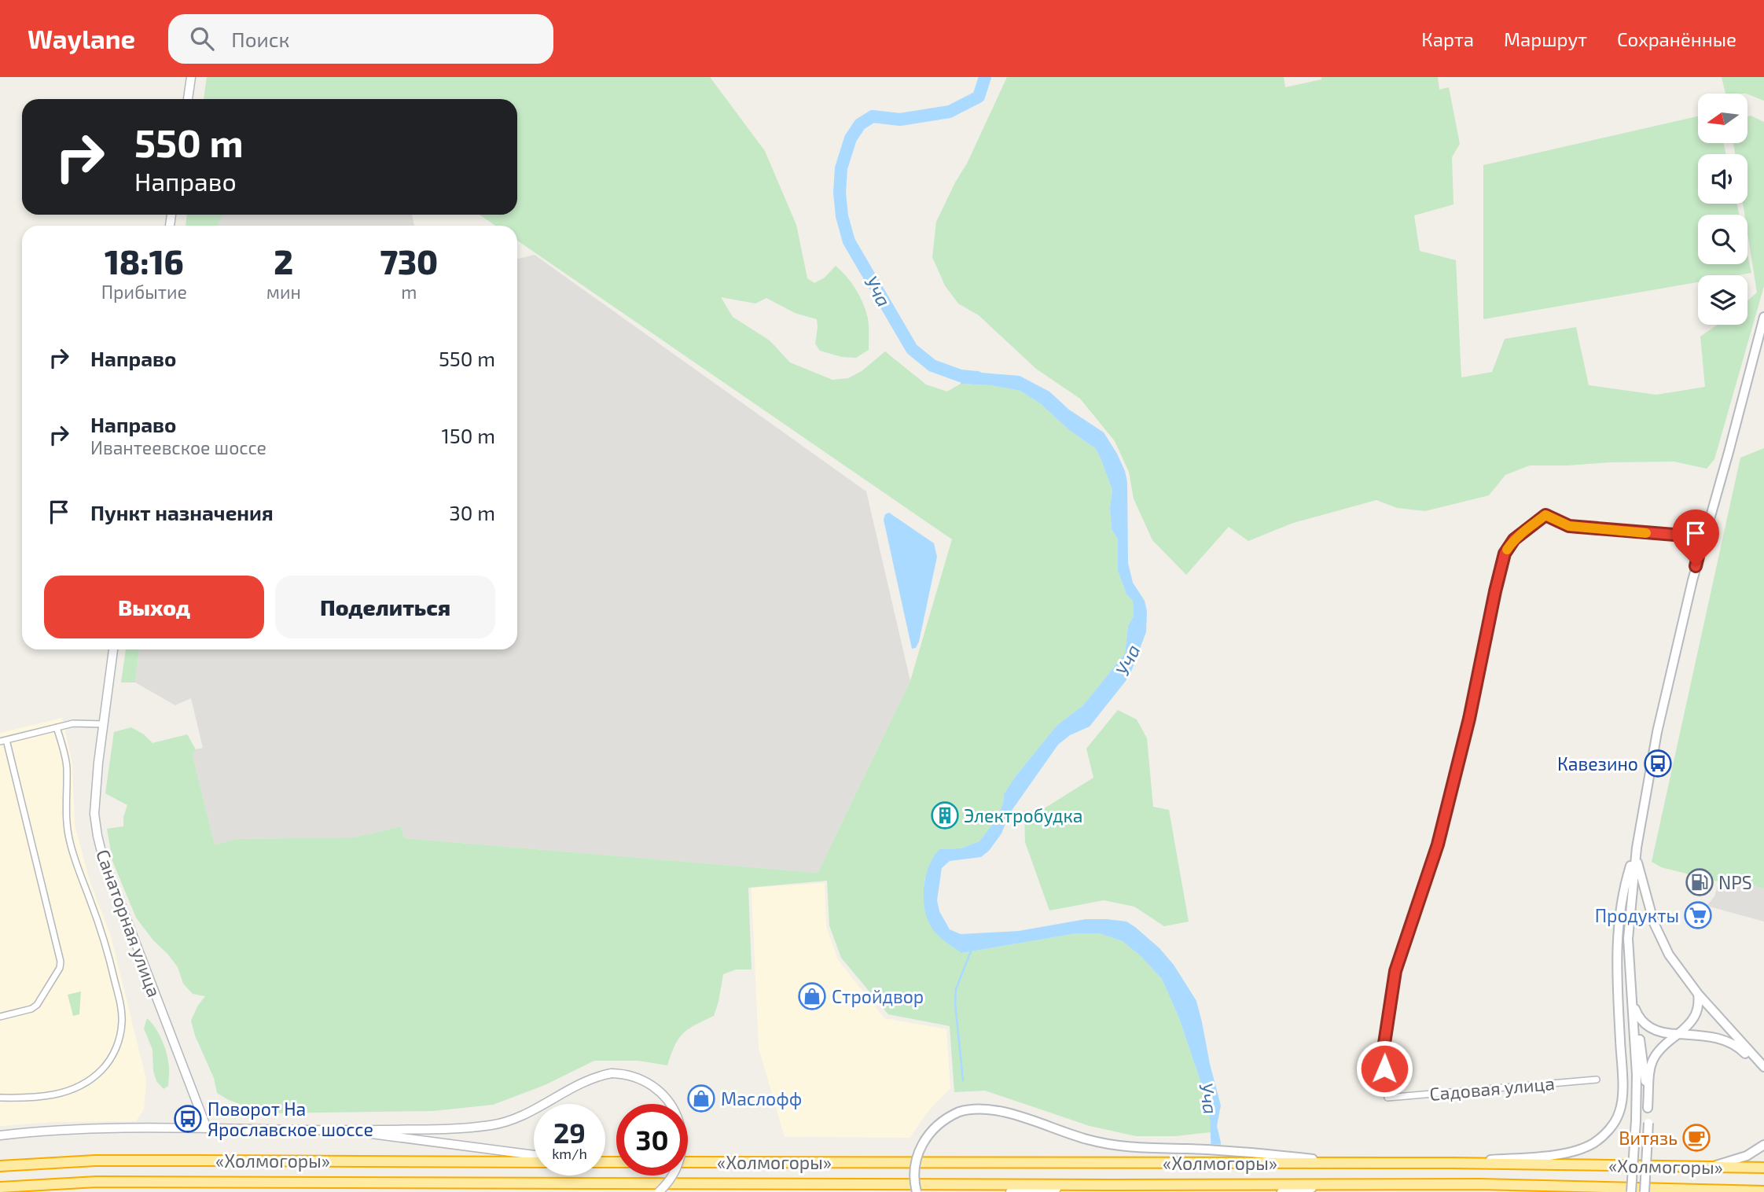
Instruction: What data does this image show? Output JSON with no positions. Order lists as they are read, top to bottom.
{
  "streets": {
    "highway": ["«Холмогоры»"],
    "street": ["Санаторная улица", "Садовая улица"]
  },
  "water": ["Уча"],
  "places": {
    "bus stop": ["Кавезино", "Поворот На Ярославское шоссе"],
    "building": ["Электробудка"],
    "fuel station": ["NPS"],
    "supermarket": ["Продукты"],
    "shop": ["Стройдвор", "Маслофф"],
    "cafe": ["Витязь"]
  },
  "north": "left",
  "page": {
    "header": "Waylane",
    "search": "Поиск",
    "nav": ["Карта", "Маршрут", "Сохранённые"],
    "turn": ["550 m", "Направо"],
    "eta": [
      "18:16",
      "Прибытие",
      "2",
      "мин",
      "730",
      "m"
    ],
    "list": [
      {
        "name": "Направо",
        "value": "550 m"
      },
      {
        "name": "Направо",
        "note": "Ивантеевское шоссе",
        "value": "150 m"
      },
      {
        "name": "Пункт назначения",
        "value": "30 m"
      }
    ],
    "buttons": ["Выход", "Поделиться"],
    "speed": "29 km/h",
    "limit": "30"
  }
}
